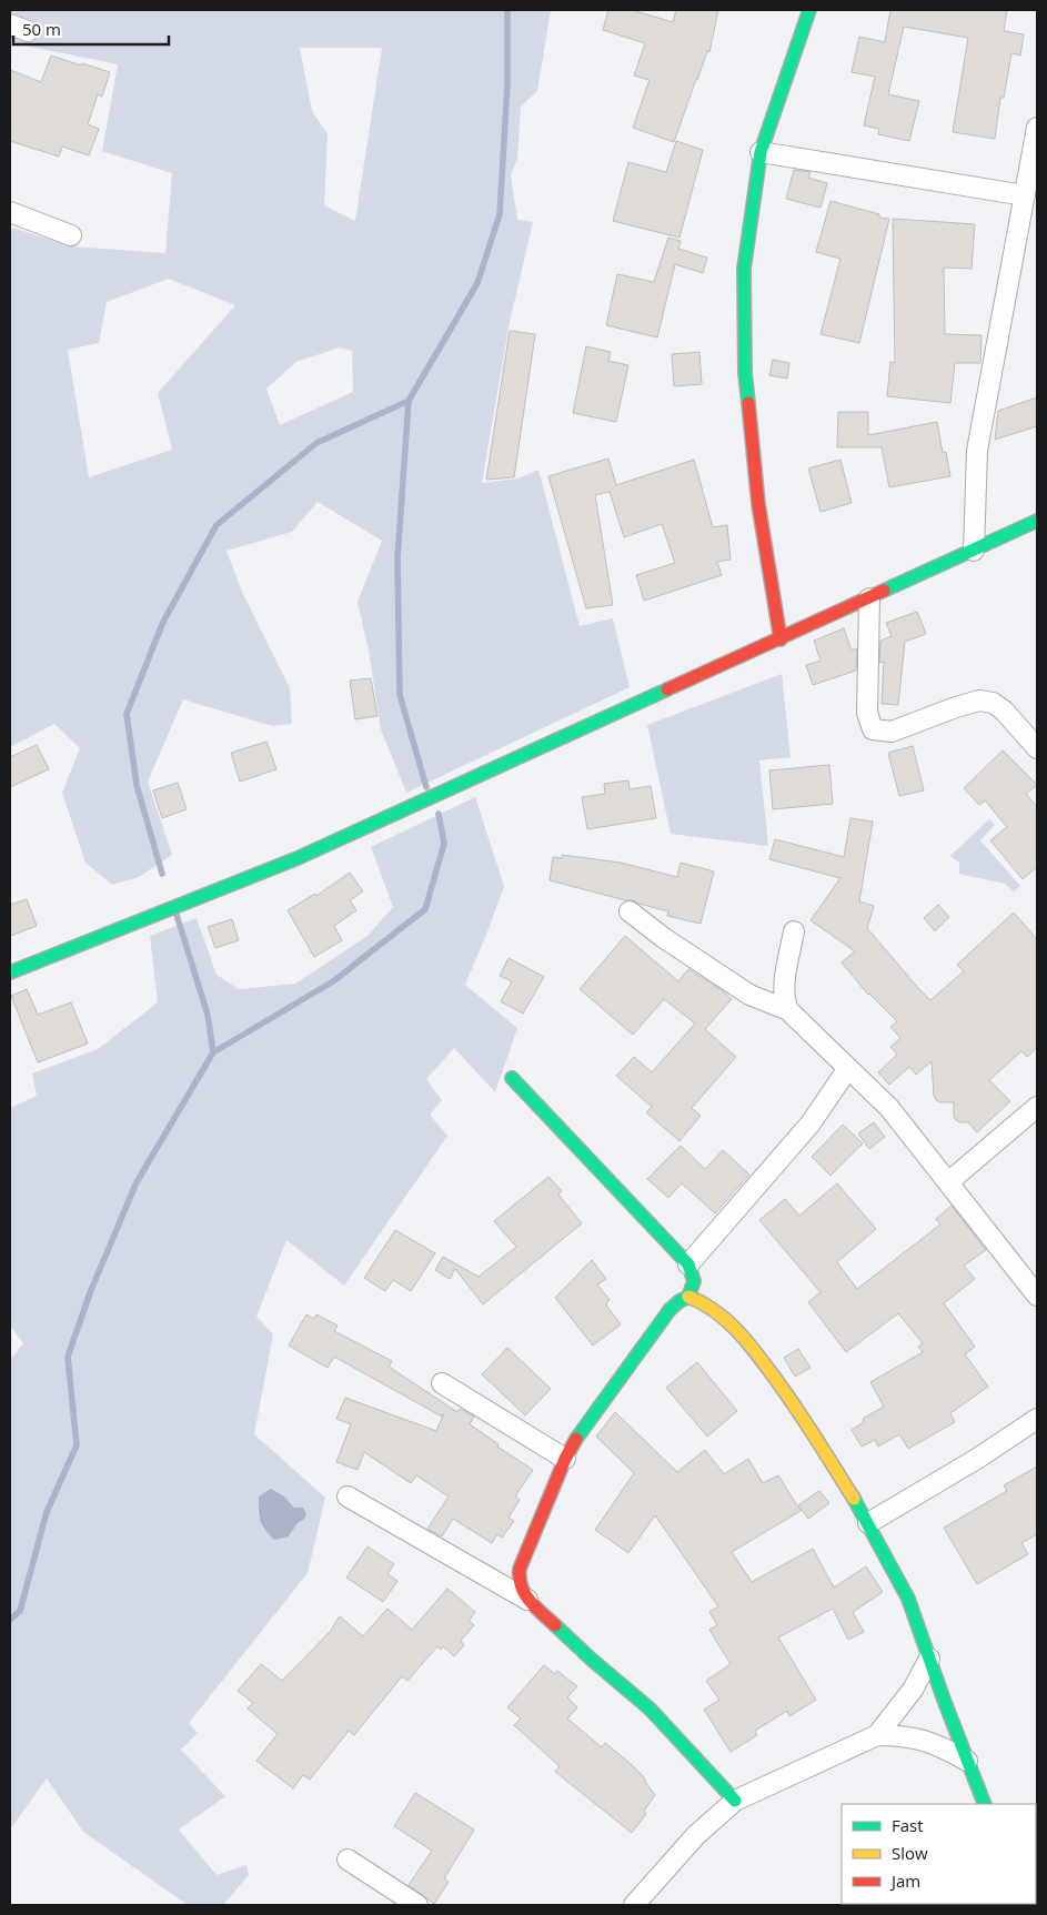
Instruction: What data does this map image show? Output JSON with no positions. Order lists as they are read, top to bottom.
{
  "legend": ["Fast", "Slow", "Jam"],
  "scale_bar": "50 m"
}
